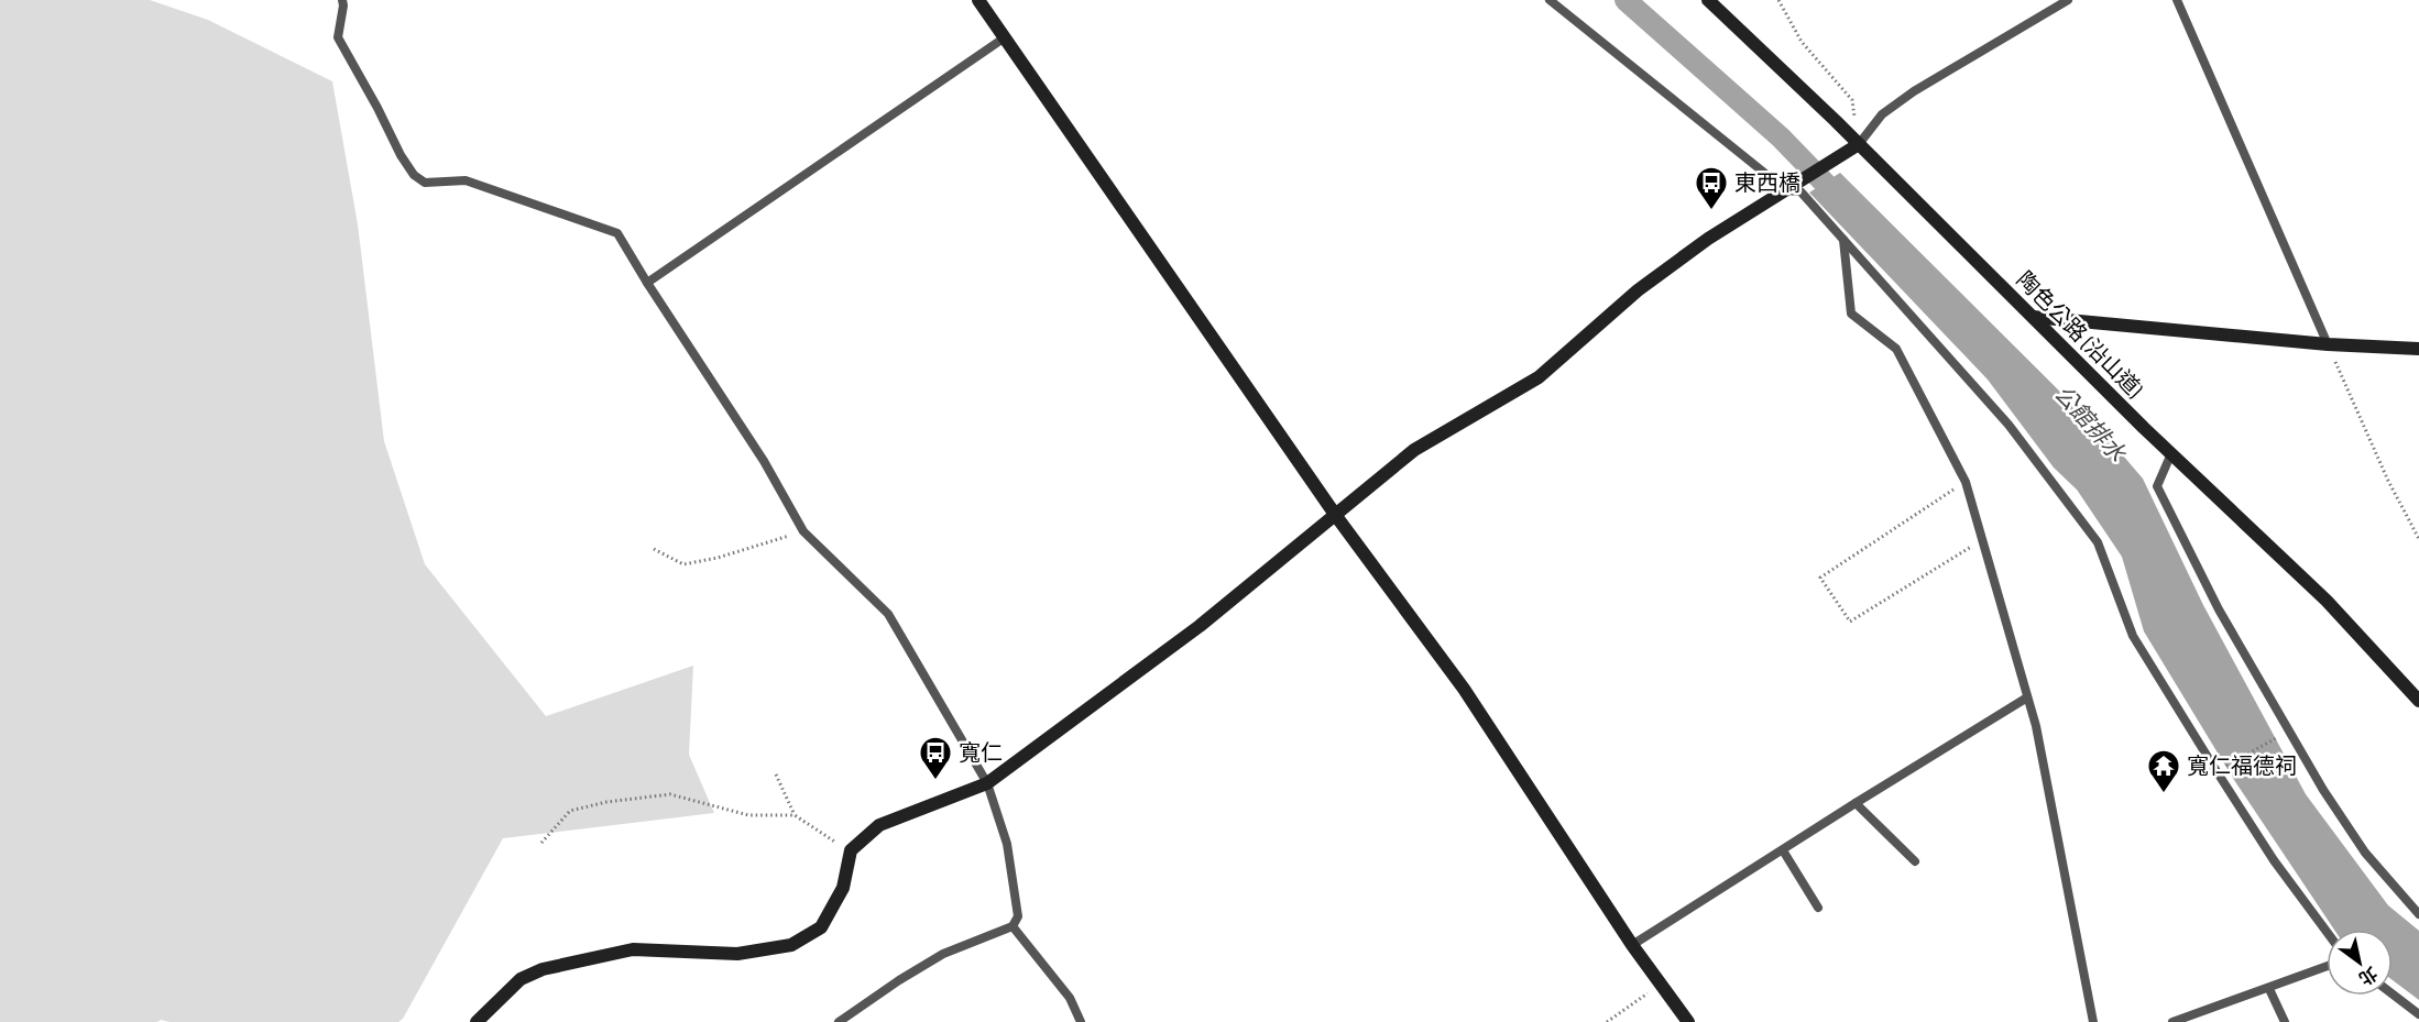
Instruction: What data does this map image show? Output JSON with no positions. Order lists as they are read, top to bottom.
{
  "streets": {
    "street": ["陶色公路 (沿山道)"]
  },
  "water": ["公館排水"],
  "places": {
    "bus stop": ["東西橋", "寬仁"],
    "temple": ["寬仁福德祠"]
  },
  "north": "bottom right"
}
